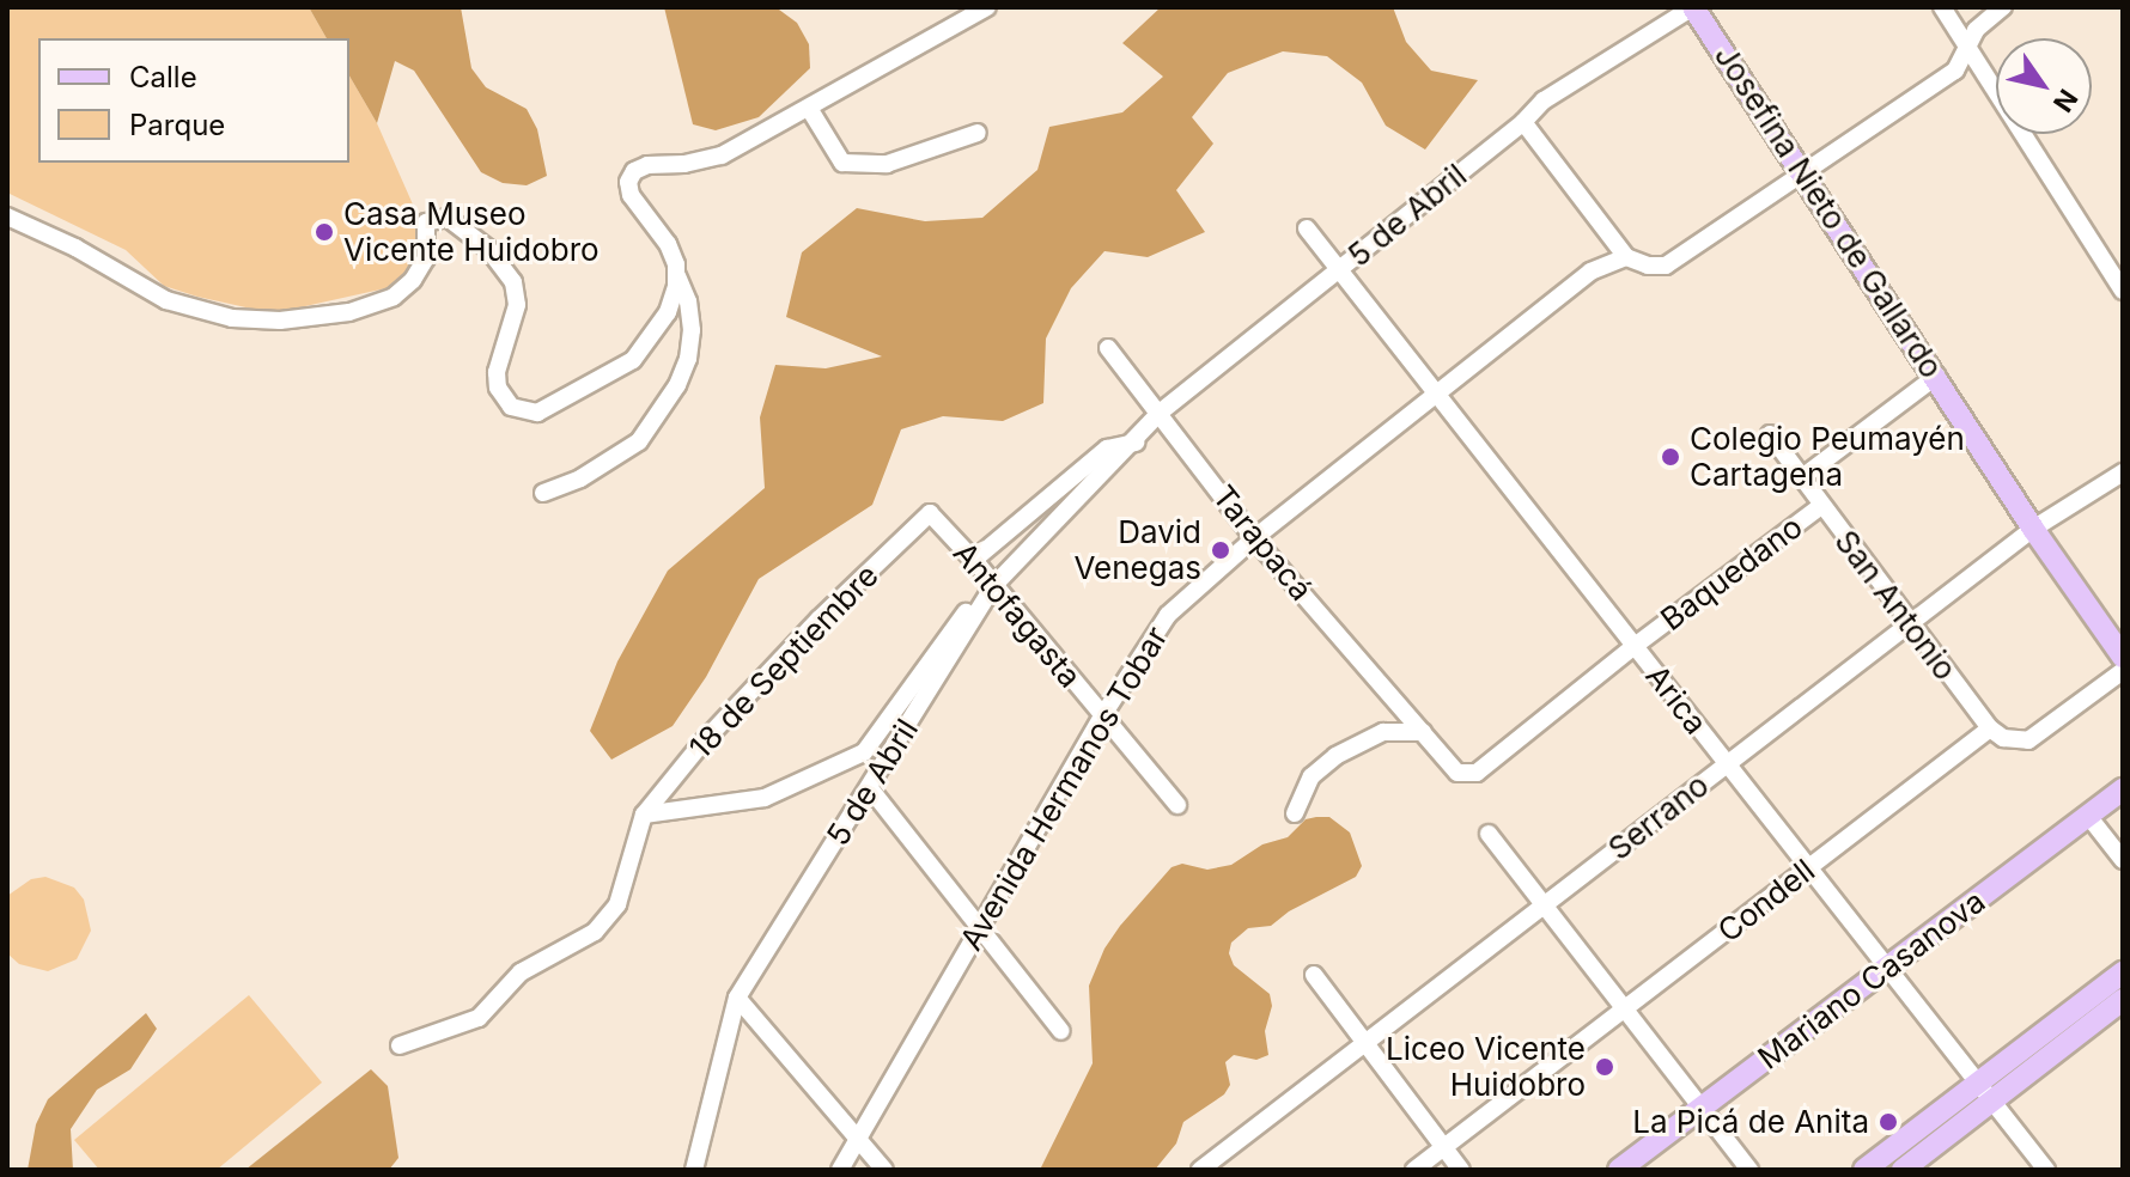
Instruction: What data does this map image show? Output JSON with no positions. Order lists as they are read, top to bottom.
{
  "streets": {
    "main road": ["Josefina Nieto de Gallardo", "Mariano Casanova"],
    "street": [
      "5 de Abril",
      "Tarapacá",
      "Baquedano",
      "San Antonio",
      "Antofagasta",
      "18 de Septiembre",
      "Arica",
      "Avenida Hermanos Tobar",
      "Serrano",
      "Condell"
    ]
  },
  "crossings": [
    ["Josefina Nieto de Gallardo", "5 de Abril"],
    ["Josefina Nieto de Gallardo", "Serrano"],
    ["5 de Abril", "Tarapacá"],
    ["5 de Abril", "Antofagasta"],
    ["5 de Abril", "Arica"],
    ["Tarapacá", "Baquedano"],
    ["Tarapacá", "Avenida Hermanos Tobar"],
    ["Baquedano", "San Antonio"],
    ["Baquedano", "Arica"],
    ["San Antonio", "Serrano"],
    ["San Antonio", "Condell"],
    ["Antofagasta", "18 de Septiembre"],
    ["Antofagasta", "Avenida Hermanos Tobar"],
    ["Arica", "Avenida Hermanos Tobar"],
    ["Arica", "Serrano"],
    ["Arica", "Condell"],
    ["Arica", "Mariano Casanova"]
  ],
  "places": [
    "Casa Museo Vicente Huidobro",
    "Colegio Peumayén Cartagena",
    "David Venegas",
    "Liceo Vicente Huidobro",
    "La Picá de Anita"
  ],
  "legend": ["Calle", "Parque"],
  "north": "bottom right"
}
